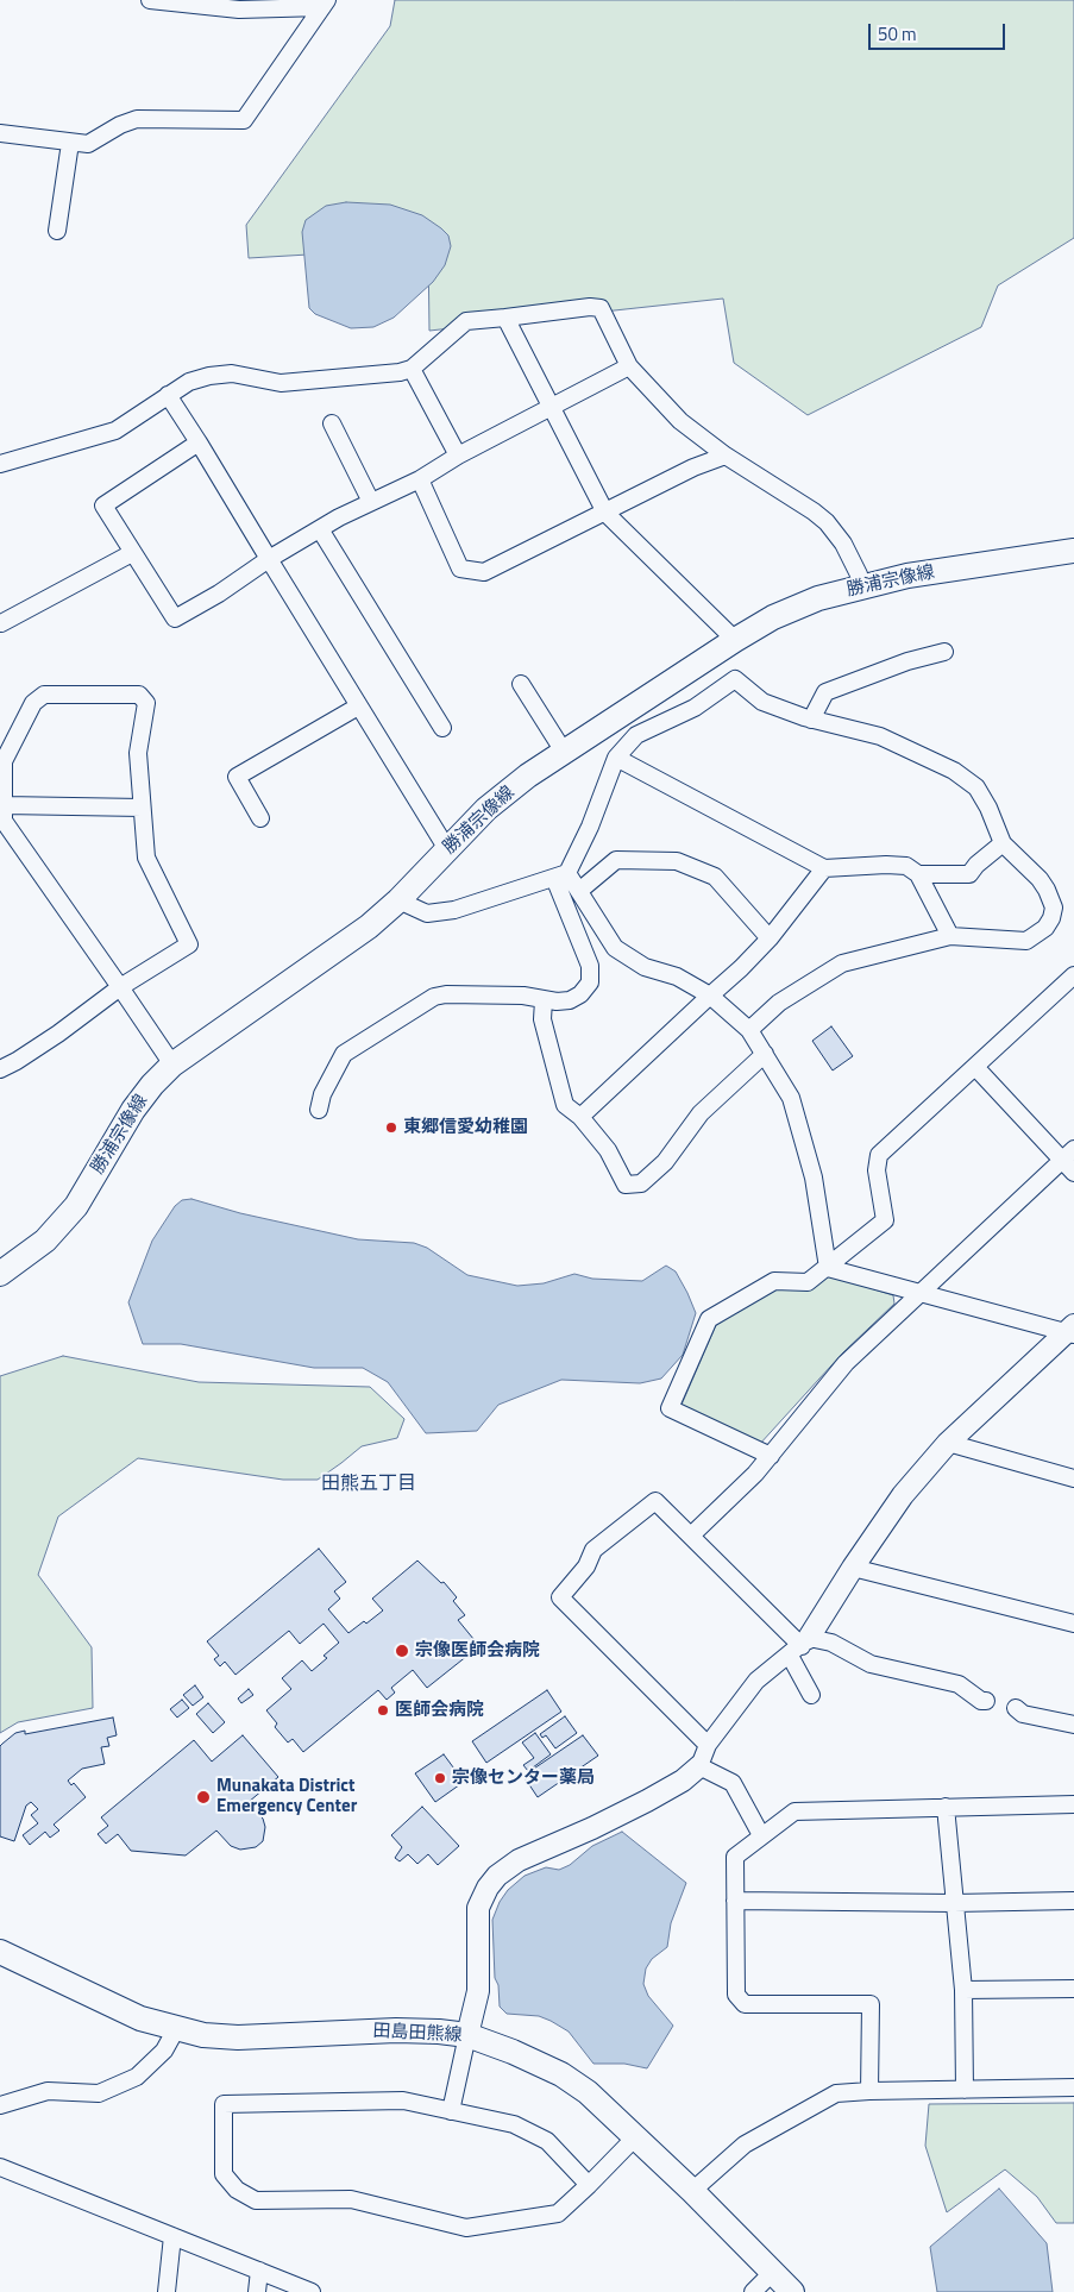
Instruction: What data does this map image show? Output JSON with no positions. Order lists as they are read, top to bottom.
{
  "streets": {
    "main road": ["勝浦宗像線", "田島田熊線"]
  },
  "districts": ["田熊五丁目"],
  "places": [
    "東郷信愛幼稚園",
    "宗像医師会病院",
    "医師会病院",
    "宗像センター薬局",
    "Munakata District Emergency Center"
  ],
  "scale_bar": "50 m"
}
